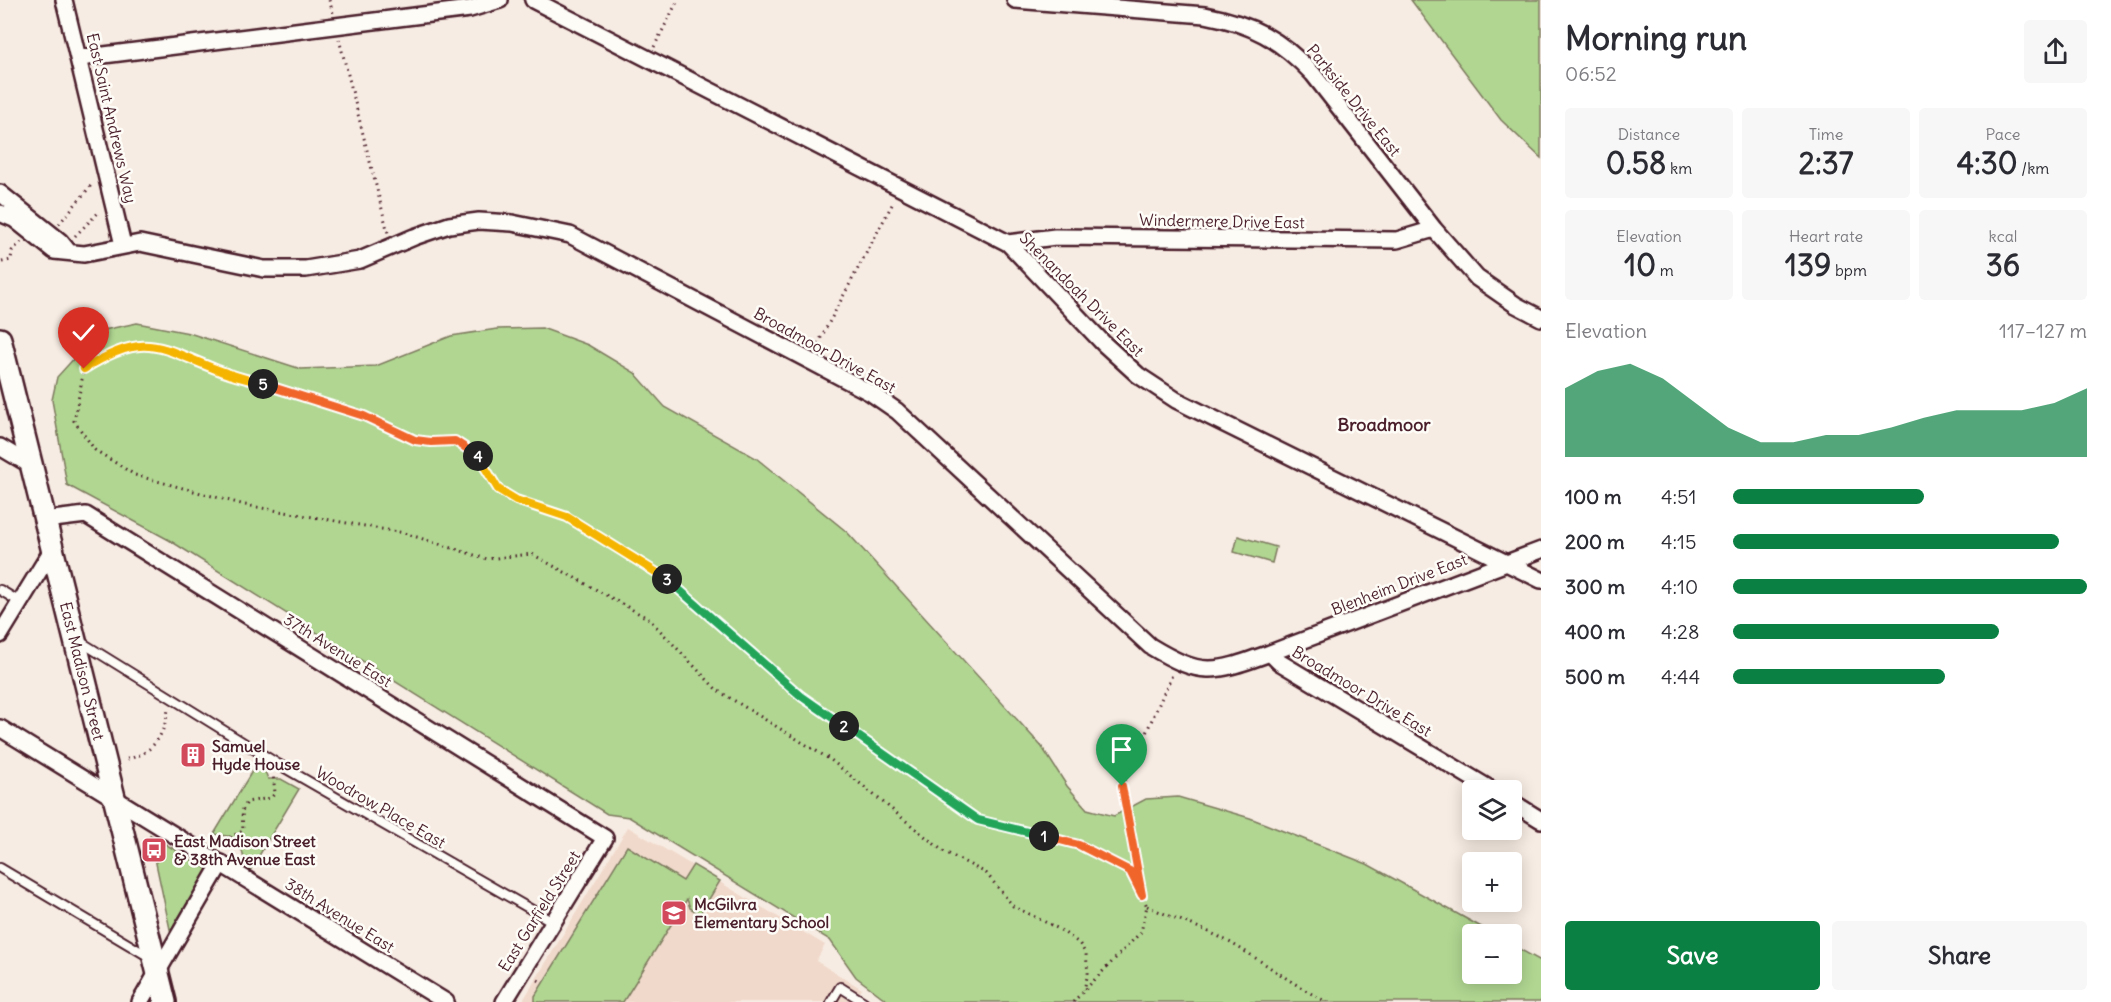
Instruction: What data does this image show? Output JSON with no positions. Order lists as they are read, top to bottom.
{
  "streets": {
    "main road": ["East Madison Street"],
    "street": [
      "Parkside Drive East",
      "East Saint Andrews Way",
      "Windermere Drive East",
      "Shenandoah Drive East",
      "Broadmoor Drive East",
      "Blenheim Drive East",
      "37th Avenue East",
      "East Garfield Street",
      "38th Avenue East"
    ],
    "lane": ["Woodrow Place East"]
  },
  "crossings": [
    ["Parkside Drive East", "Windermere Drive East"],
    ["East Saint Andrews Way", "Broadmoor Drive East"],
    ["Windermere Drive East", "Shenandoah Drive East"],
    ["Shenandoah Drive East", "Blenheim Drive East"],
    ["Broadmoor Drive East", "Blenheim Drive East"],
    ["37th Avenue East", "East Madison Street"],
    ["37th Avenue East", "East Garfield Street"],
    ["East Madison Street", "Woodrow Place East"],
    ["East Madison Street", "38th Avenue East"],
    ["Woodrow Place East", "East Garfield Street"]
  ],
  "districts": ["Broadmoor"],
  "places": {
    "building": ["Samuel Hyde House"],
    "bus stop": ["East Madison Street & 38th Avenue East"],
    "school or university": ["McGilvra Elementary School"]
  },
  "page": {
    "heading": ["Morning run", "06:52"],
    "stats": [
      ["Distance", "0.58 km"],
      ["Time", "2:37"],
      ["Pace", "4:30 /km"],
      ["Elevation", "10 m"],
      ["Heart rate", "139 bpm"],
      ["kcal", "36"]
    ],
    "chart": ["Elevation", "117–127 m"],
    "pins": [
      "5",
      "4",
      "3",
      "2",
      "1"
    ],
    "list": [
      {
        "name": "100 m",
        "note": "4:51"
      },
      {
        "name": "200 m",
        "note": "4:15"
      },
      {
        "name": "300 m",
        "note": "4:10"
      },
      {
        "name": "400 m",
        "note": "4:28"
      },
      {
        "name": "500 m",
        "note": "4:44"
      }
    ],
    "map_buttons": ["+", "−"],
    "buttons": ["Save", "Share"]
  }
}
